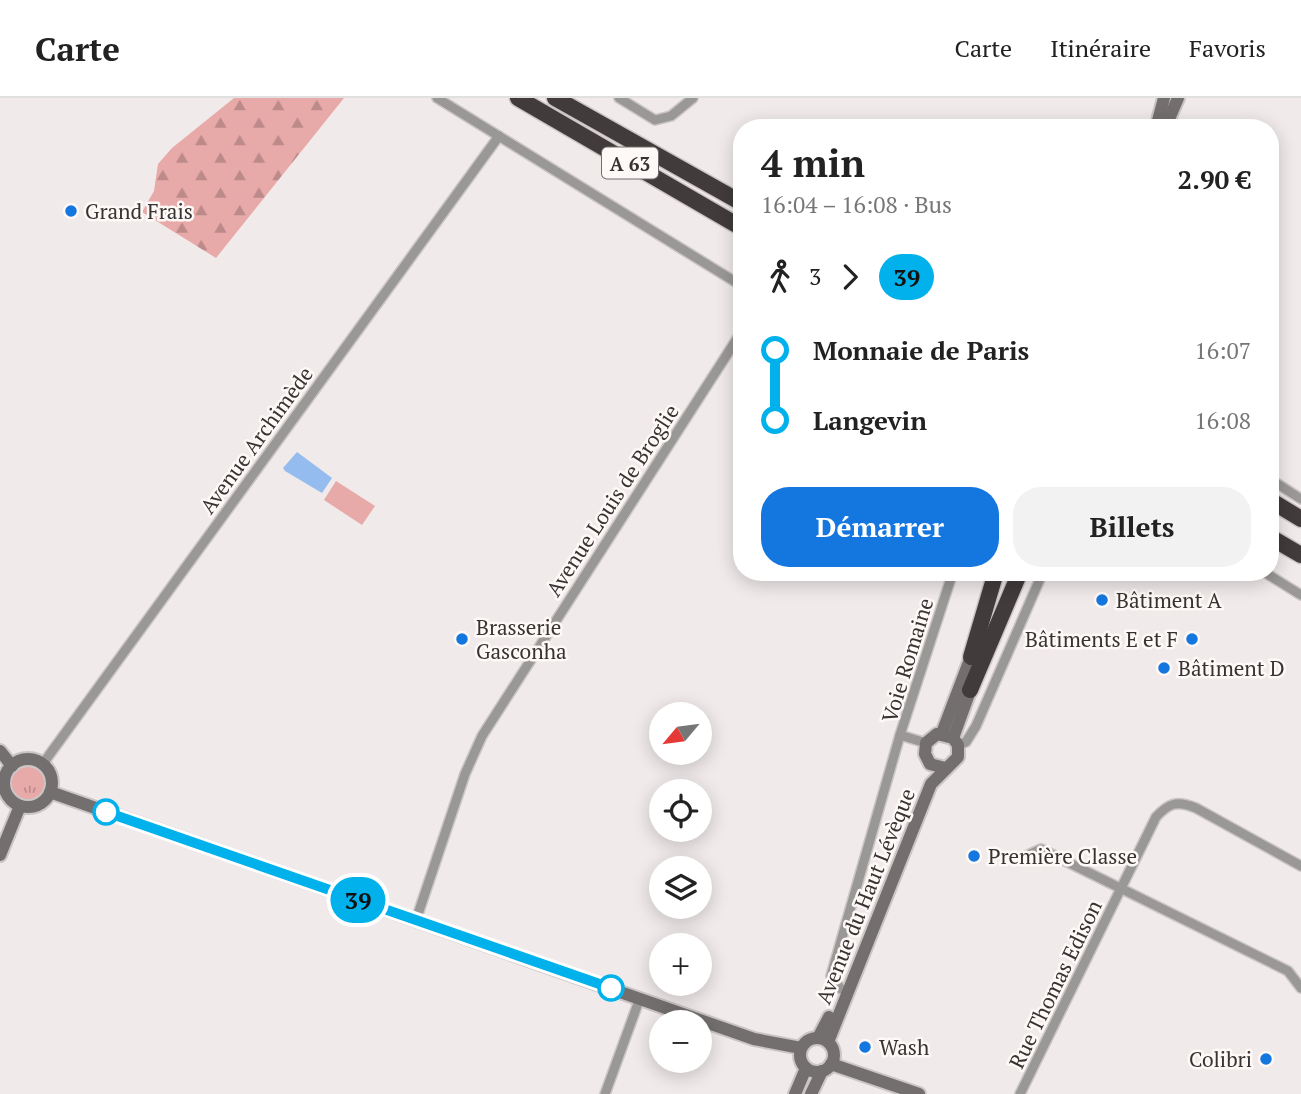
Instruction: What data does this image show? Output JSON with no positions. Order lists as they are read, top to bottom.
{
  "streets": {
    "highway": ["A 63"],
    "main road": ["Avenue du Haut Lévèque"],
    "street": [
      "Avenue Archimède",
      "Avenue Louis de Broglie",
      "Voie Romaine",
      "Rue Thomas Edison"
    ]
  },
  "crossings": [
    ["Voie Romaine", "Avenue du Haut Lévèque"]
  ],
  "places": [
    "Grand Frais",
    "Bâtiment A",
    "Brasserie Gasconha",
    "Bâtiments E et F",
    "Bâtiment D",
    "Première Classe",
    "Wash",
    "Colibri"
  ],
  "lines": ["bus line 39"],
  "north": "bottom left",
  "page": {
    "header": "Carte",
    "nav": ["Carte", "Itinéraire", "Favoris"],
    "on_map": "39",
    "heading": ["4 min", "16:04 – 16:08 · Bus", "2.90 €"],
    "legs": ["3", "39"],
    "list": [
      {
        "name": "Monnaie de Paris",
        "value": "16:07"
      },
      {
        "name": "Langevin",
        "value": "16:08"
      }
    ],
    "buttons": ["Démarrer", "Billets"],
    "map_buttons": ["+", "−"]
  }
}
